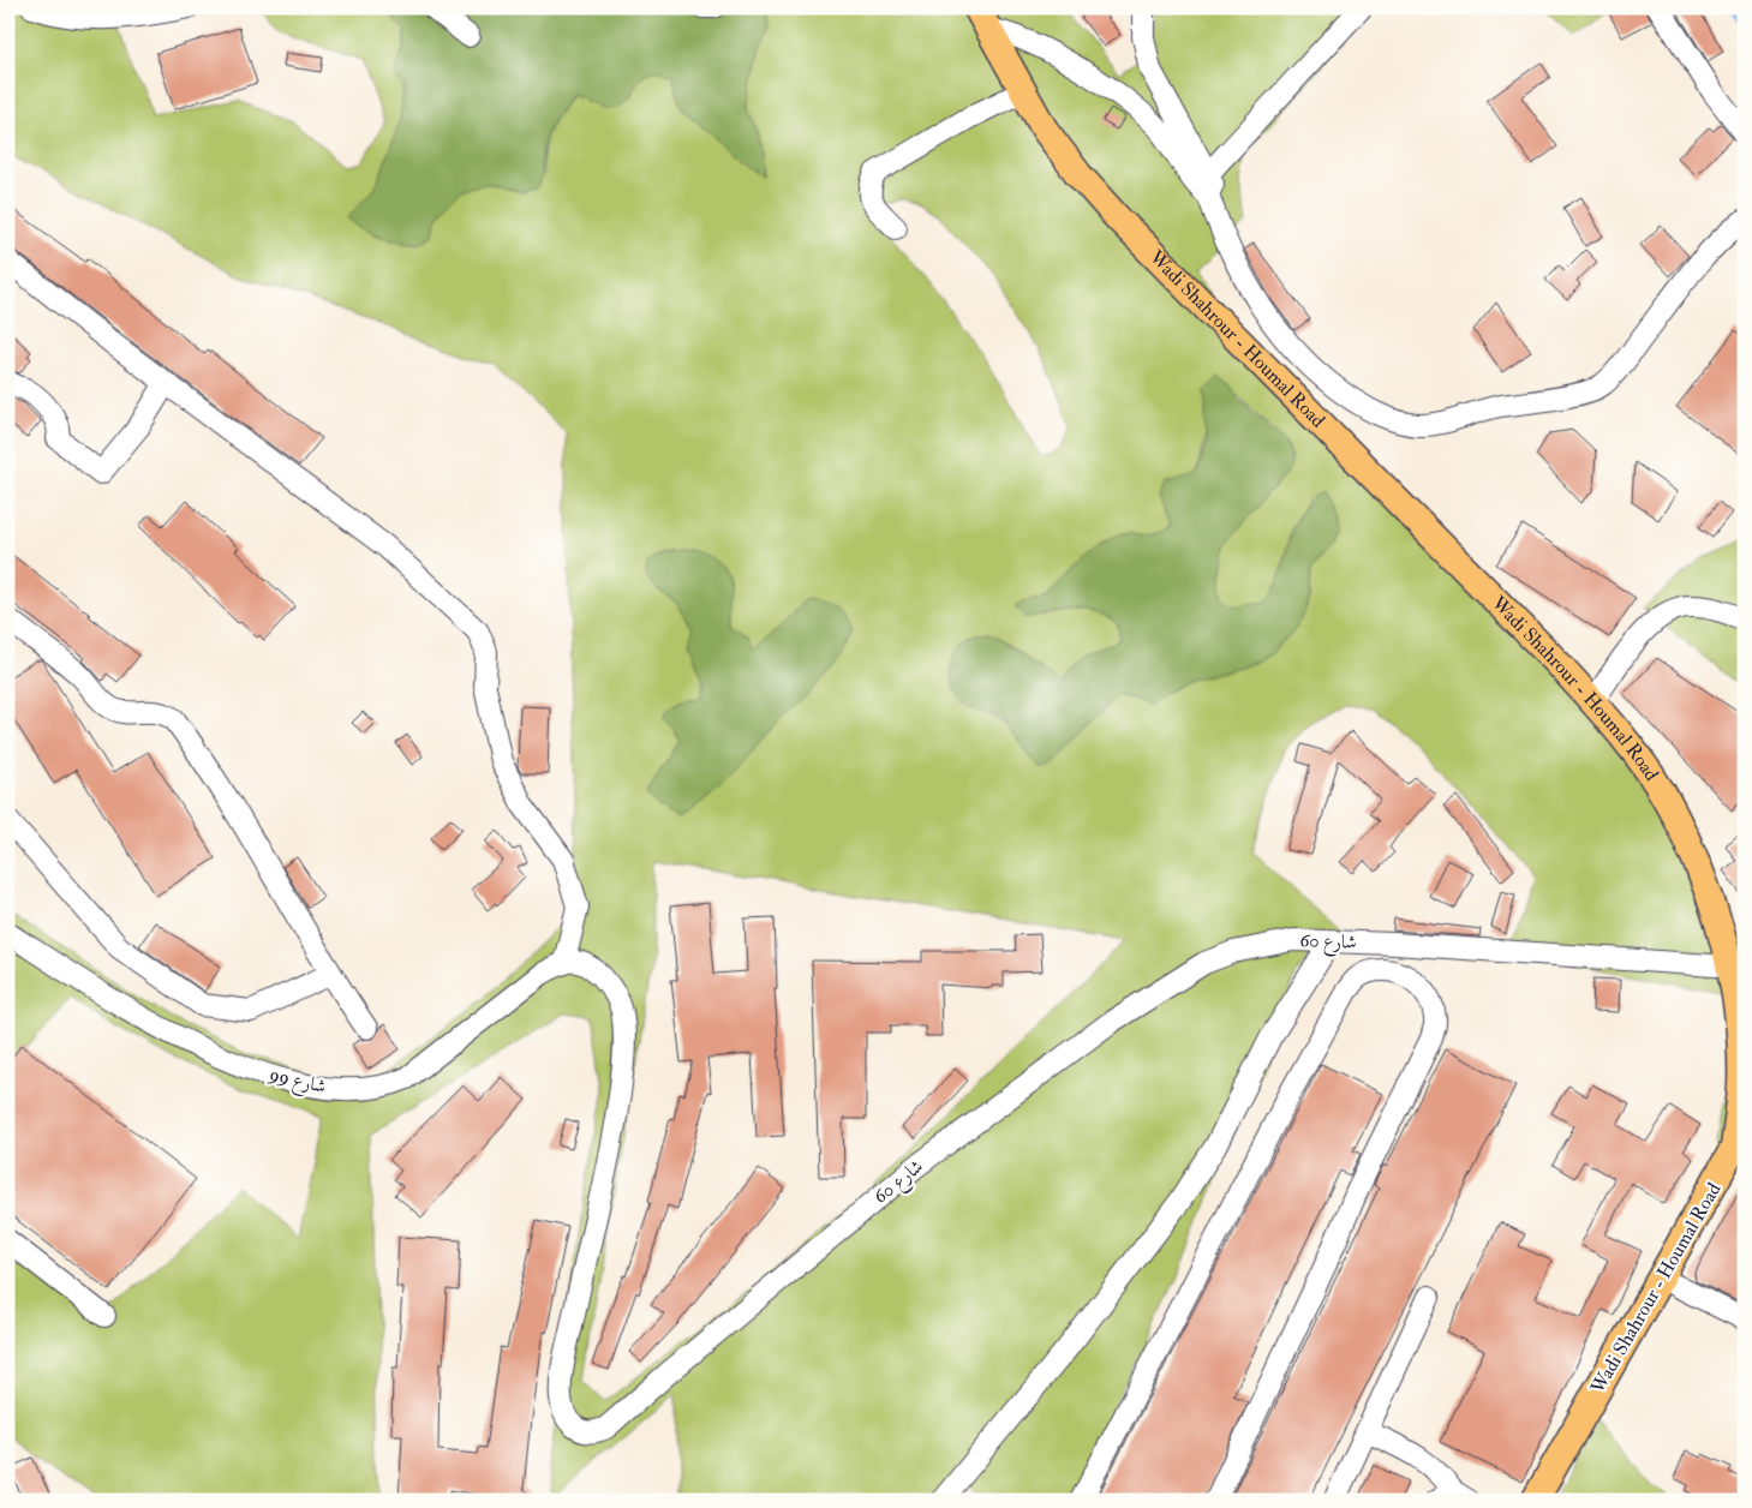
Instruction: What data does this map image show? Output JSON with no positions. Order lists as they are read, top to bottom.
{
  "streets": {
    "main road": ["Wadi Shahrour - Houmal Road"],
    "street": ["شارع 60", "شارع 99"]
  },
  "crossings": [
    ["Wadi Shahrour - Houmal Road", "شارع 60"],
    ["شارع 60", "شارع 99"]
  ]
}
